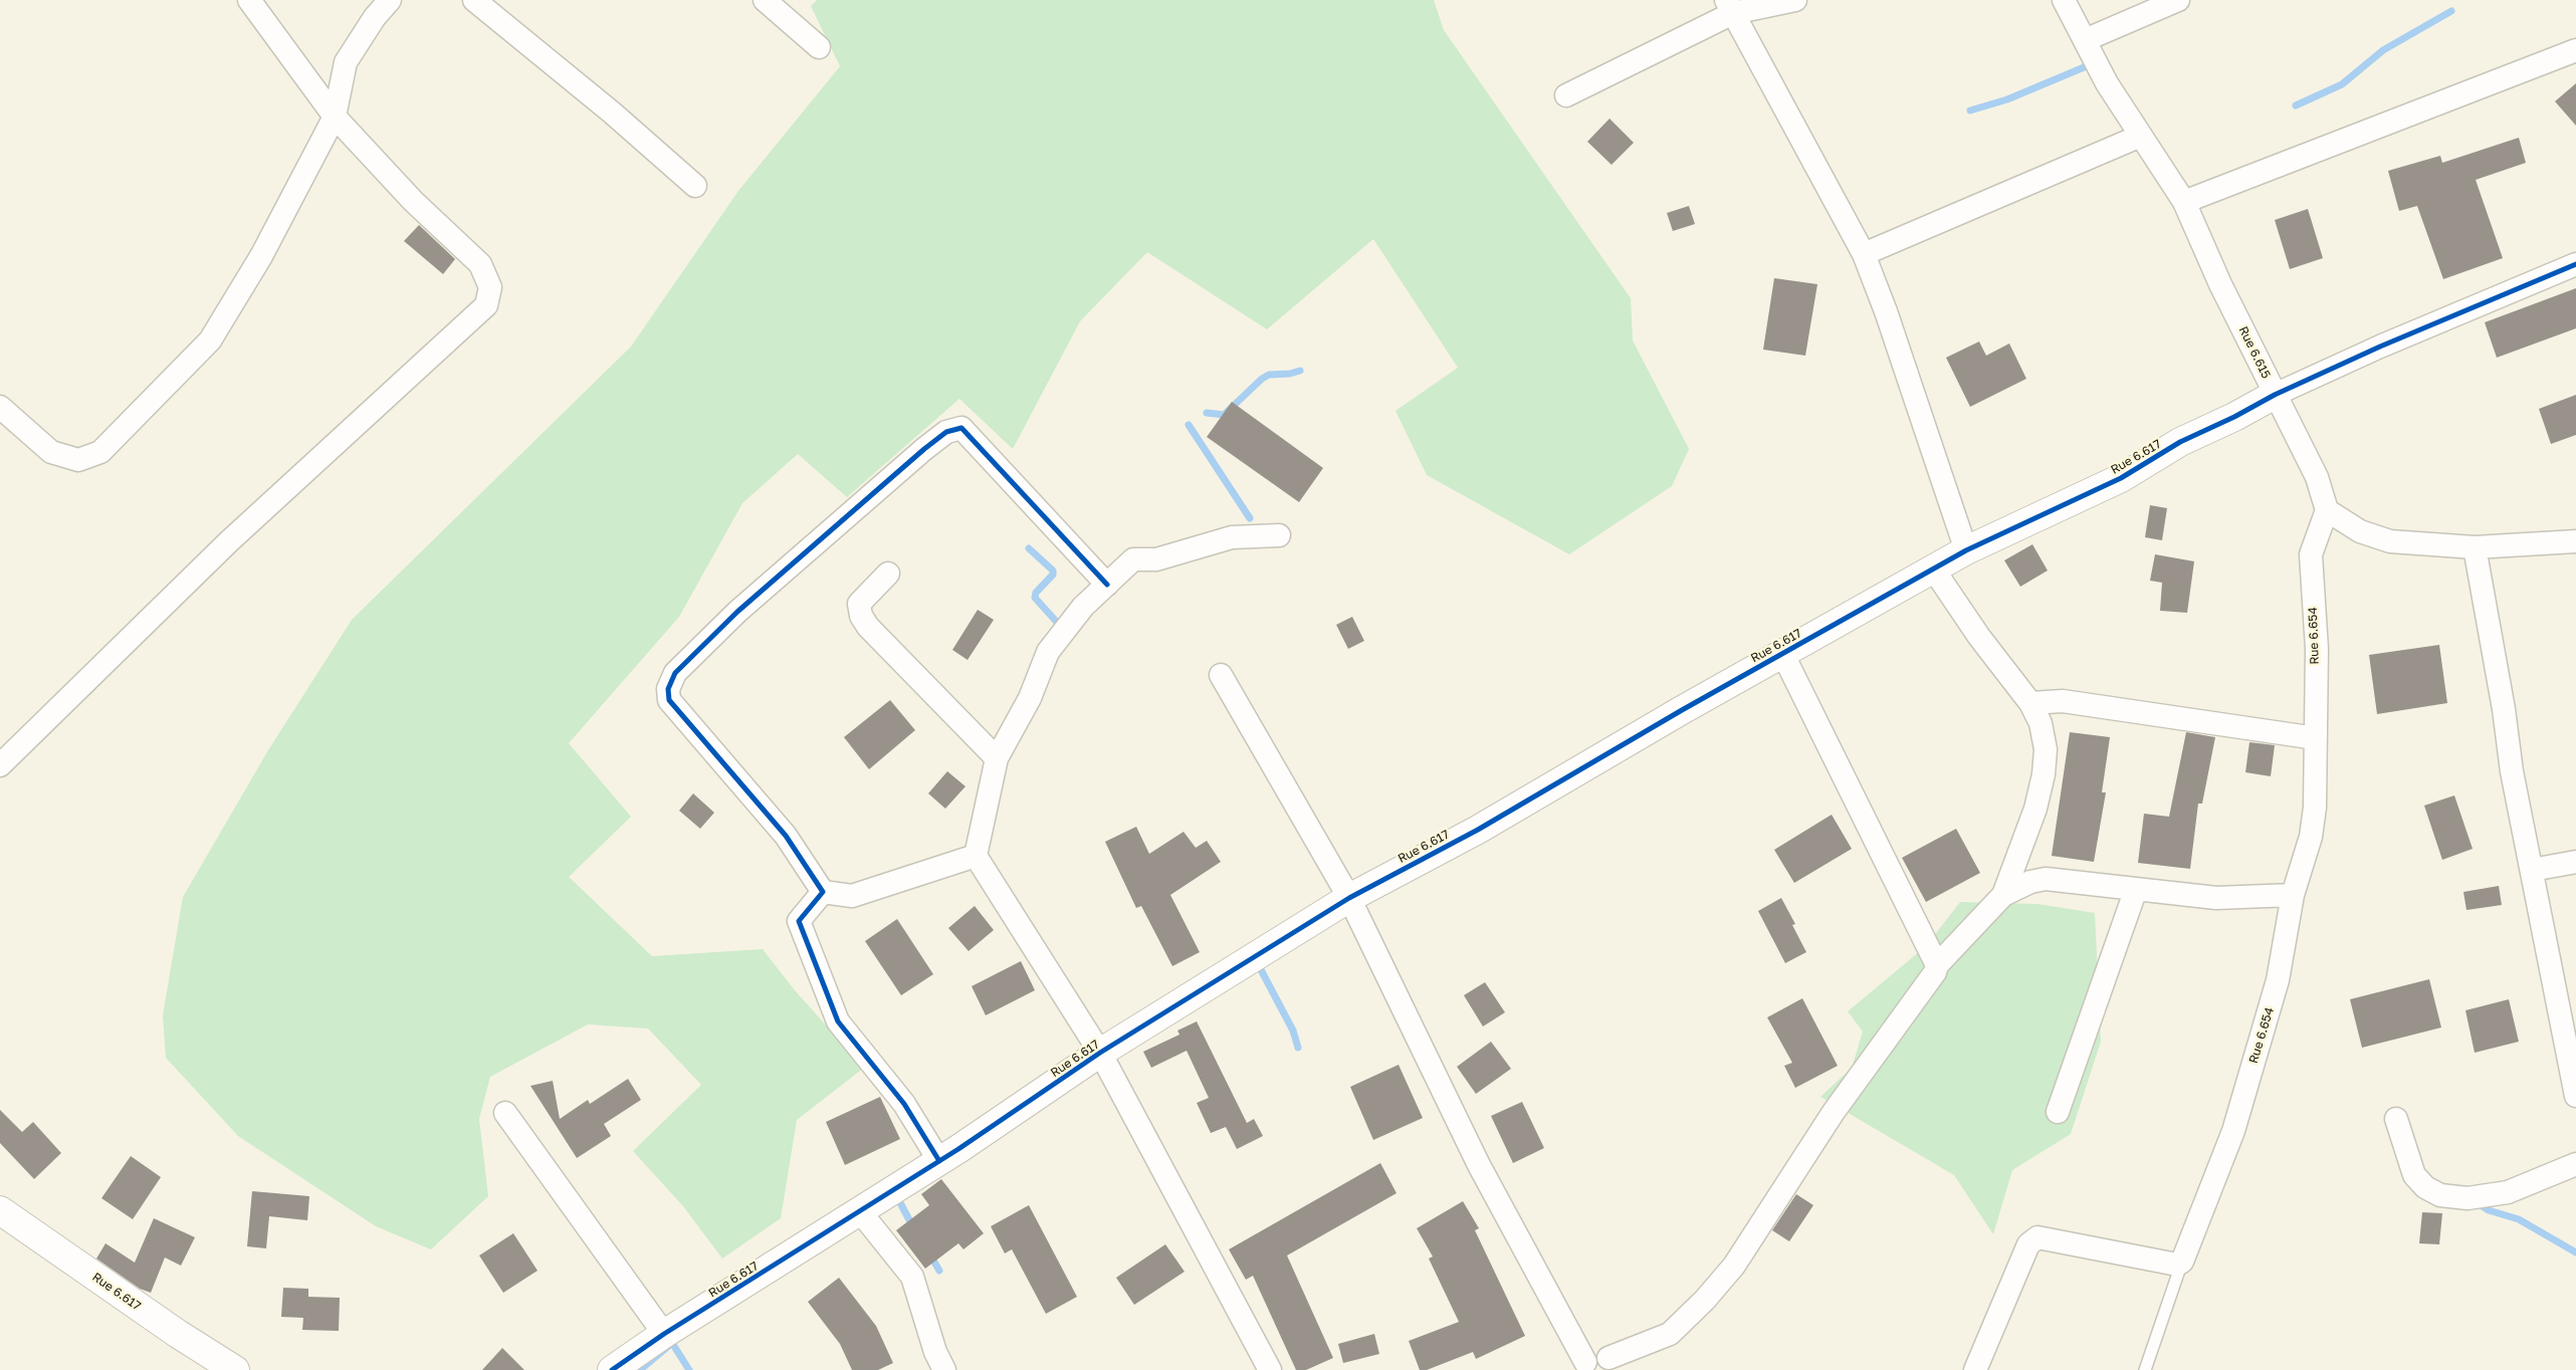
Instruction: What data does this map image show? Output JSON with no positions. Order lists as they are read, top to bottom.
{
  "streets": {
    "street": ["Rue 6.615", "Rue 6.617", "Rue 6.654"]
  },
  "crossings": [
    ["Rue 6.615", "Rue 6.617"],
    ["Rue 6.615", "Rue 6.654"]
  ]
}
